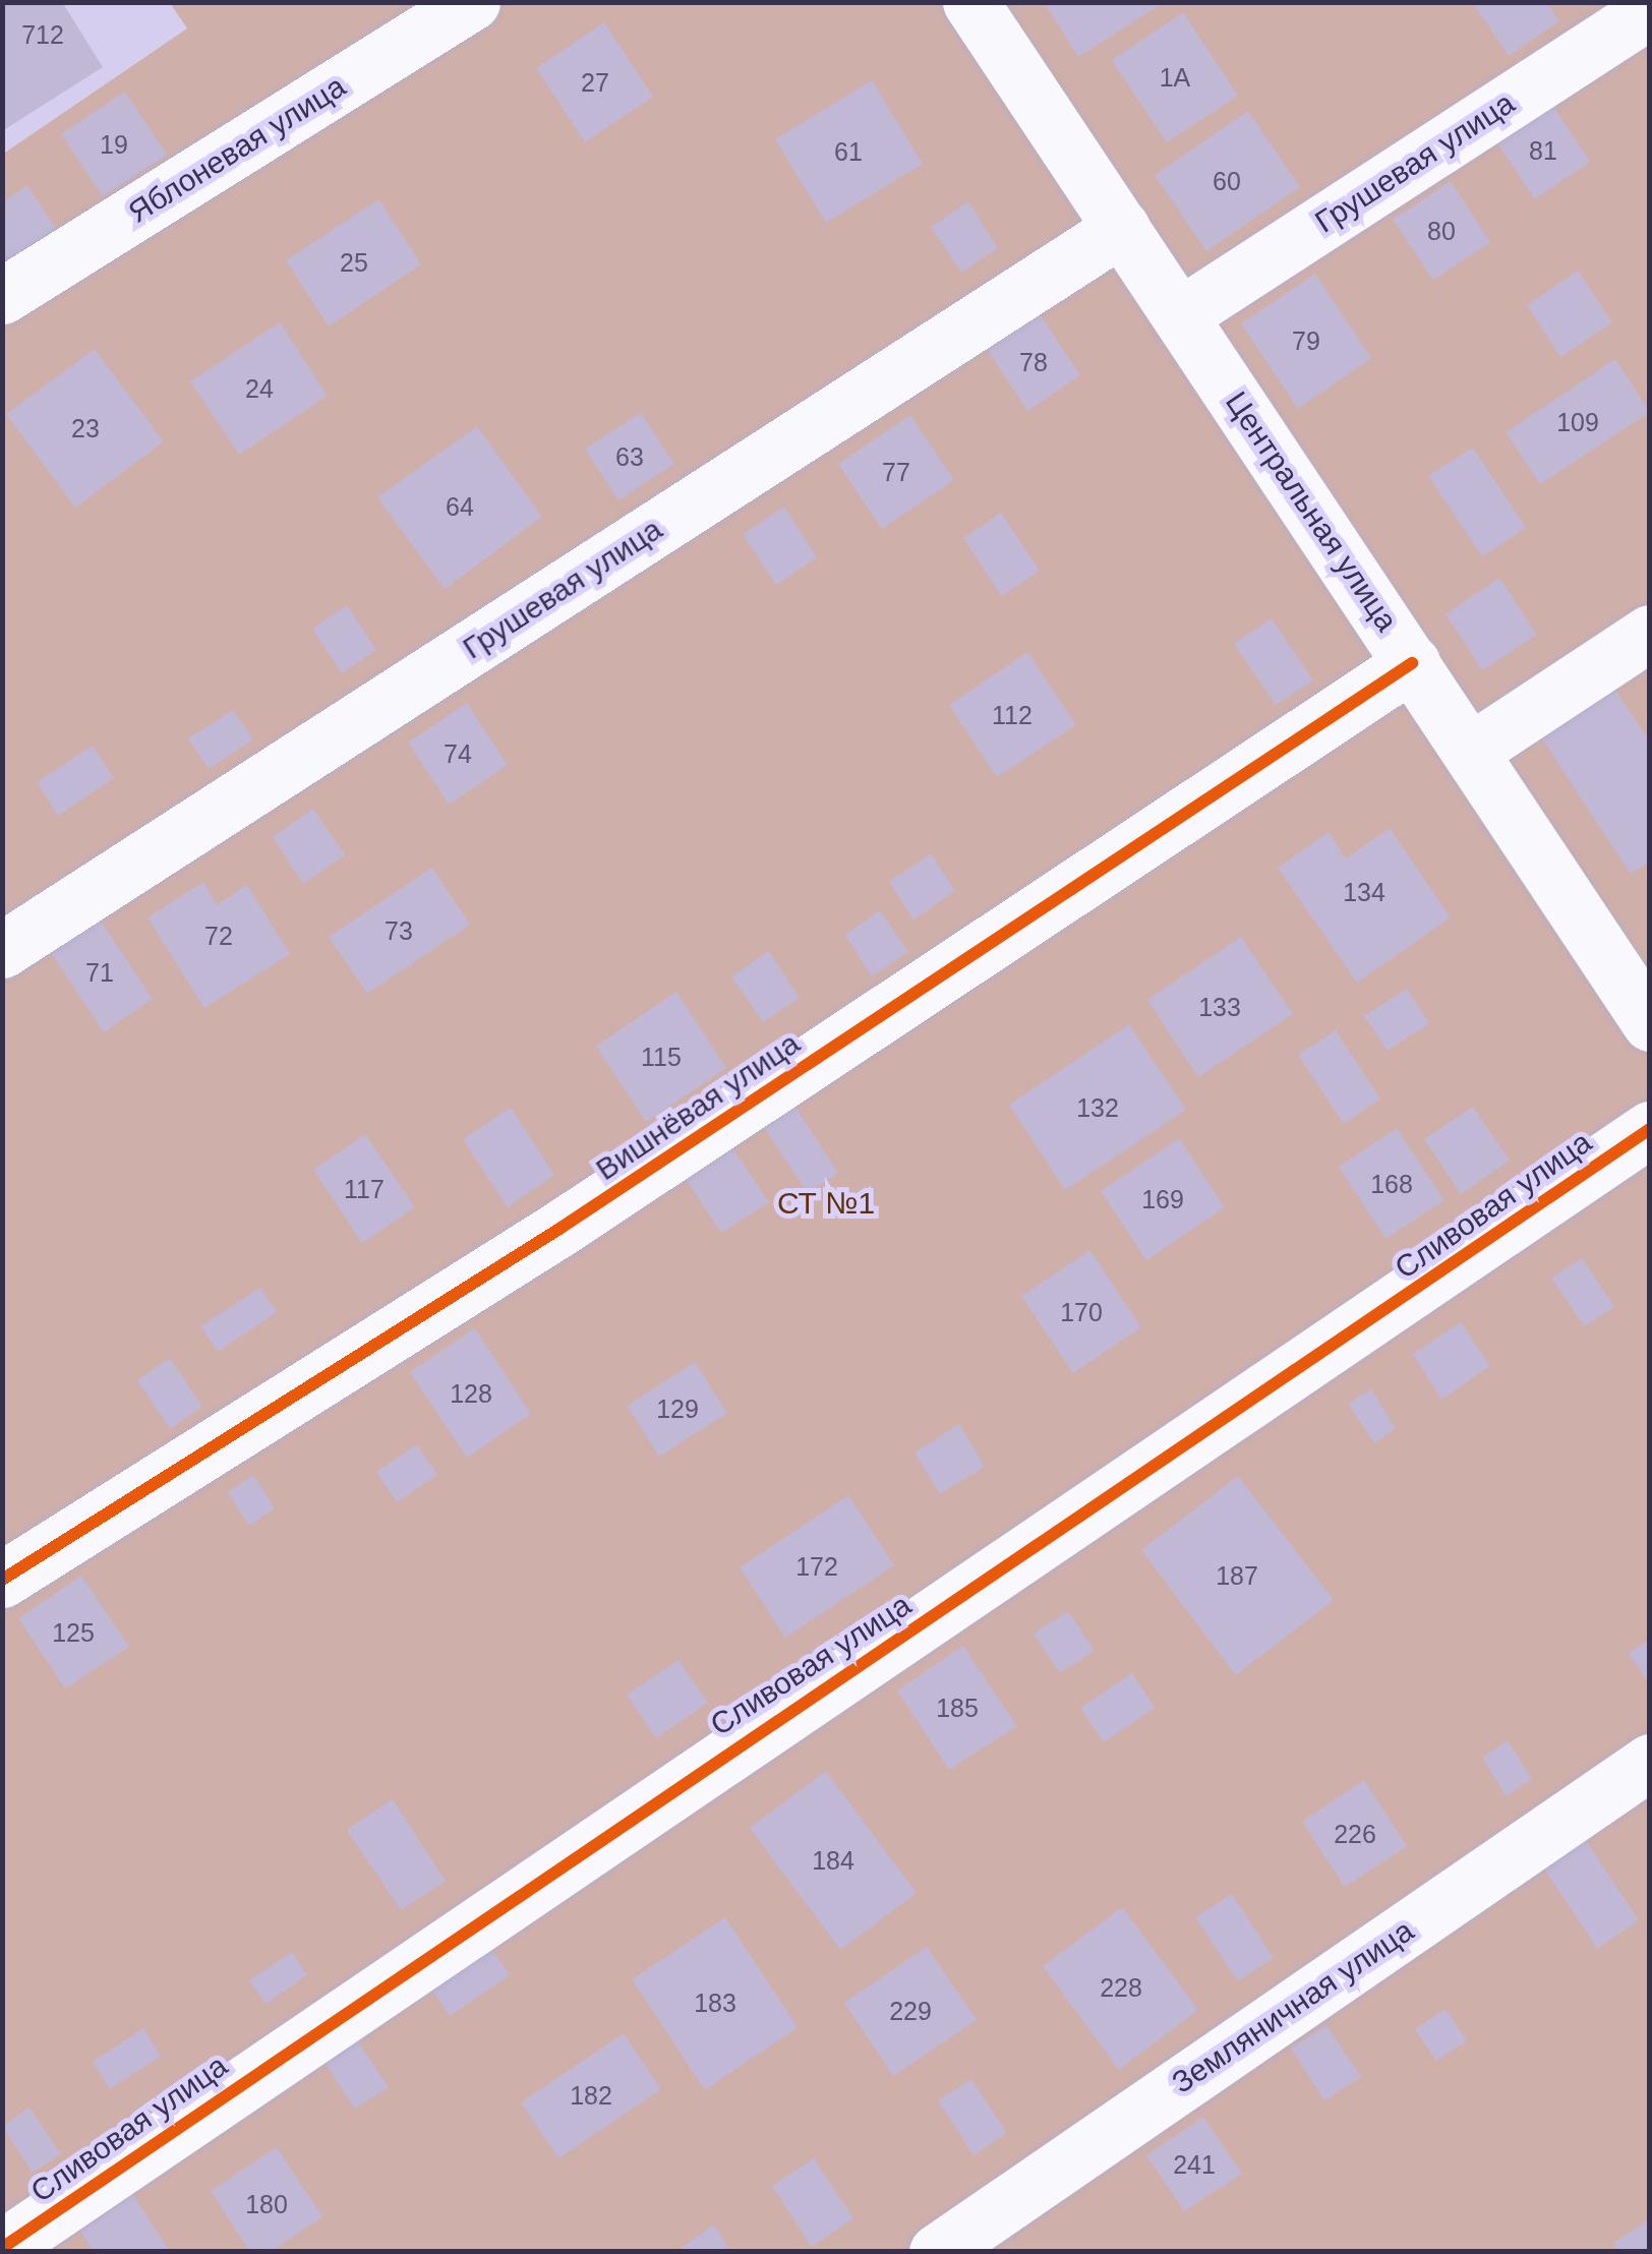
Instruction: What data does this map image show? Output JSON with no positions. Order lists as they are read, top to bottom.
{
  "streets": {
    "street": [
      "Яблоневая улица",
      "Грушевая улица",
      "Центральная улица",
      "Вишнёвая улица",
      "Сливовая улица",
      "Земляничная улица"
    ]
  },
  "crossings": [
    ["Грушевая улица", "Центральная улица"],
    ["Центральная улица", "Вишнёвая улица"]
  ],
  "parks": ["СТ №1"],
  "house_numbers": [
    "712",
    "1А",
    "27",
    "19",
    "81",
    "61",
    "60",
    "80",
    "25",
    "79",
    "78",
    "24",
    "109",
    "23",
    "63",
    "77",
    "64",
    "112",
    "74",
    "134",
    "73",
    "72",
    "71",
    "133",
    "115",
    "132",
    "168",
    "117",
    "169",
    "170",
    "128",
    "129",
    "172",
    "187",
    "125",
    "185",
    "226",
    "184",
    "228",
    "183",
    "229",
    "182",
    "241",
    "180"
  ]
}
